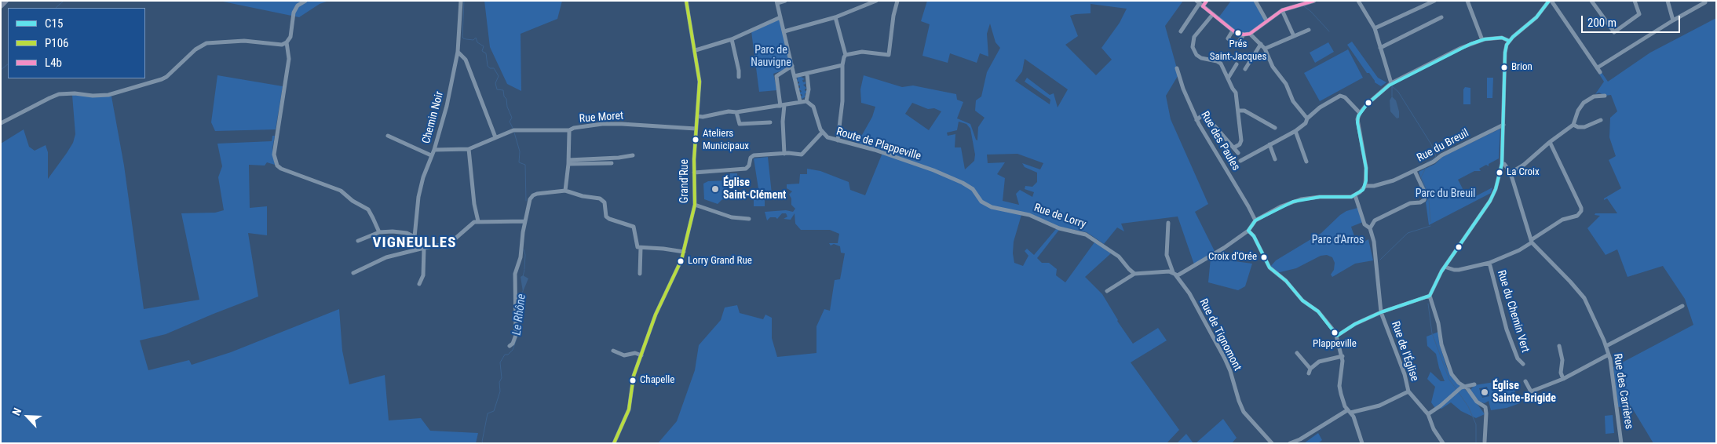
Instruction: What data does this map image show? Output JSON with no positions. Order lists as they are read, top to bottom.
{
  "streets": {
    "street": [
      "Chemin Noir",
      "Rue Moret",
      "Rue des Paules",
      "Route de Plappeville",
      "Rue du Breuil",
      "Grand'Rue",
      "Rue de Lorry",
      "Rue du Chemin Vert",
      "Rue de Tignomont",
      "Rue de l'Église",
      "Rue des Carrières"
    ]
  },
  "crossings": [
    ["Rue Moret", "Grand'Rue"],
    ["Route de Plappeville", "Rue de Lorry"],
    ["Rue du Breuil", "Rue de l'Église"]
  ],
  "districts": ["VIGNEULLES"],
  "water": ["Le Rhône"],
  "parks": ["Parc de Nauvigne", "Parc du Breuil", "Parc d'Arros"],
  "places": [
    "Prés Saint-Jacques",
    "Brion",
    "Ateliers Municipaux",
    "La Croix",
    "Église Saint-Clément",
    "Croix d'Orée",
    "Lorry Grand Rue",
    "Plappeville",
    "Chapelle",
    "Église Sainte-Brigide"
  ],
  "lines": ["transit line C15", "transit line P106", "transit line L4b"],
  "legend": ["C15", "P106", "L4b"],
  "scale_bar": "200 m",
  "north": "top left"
}
